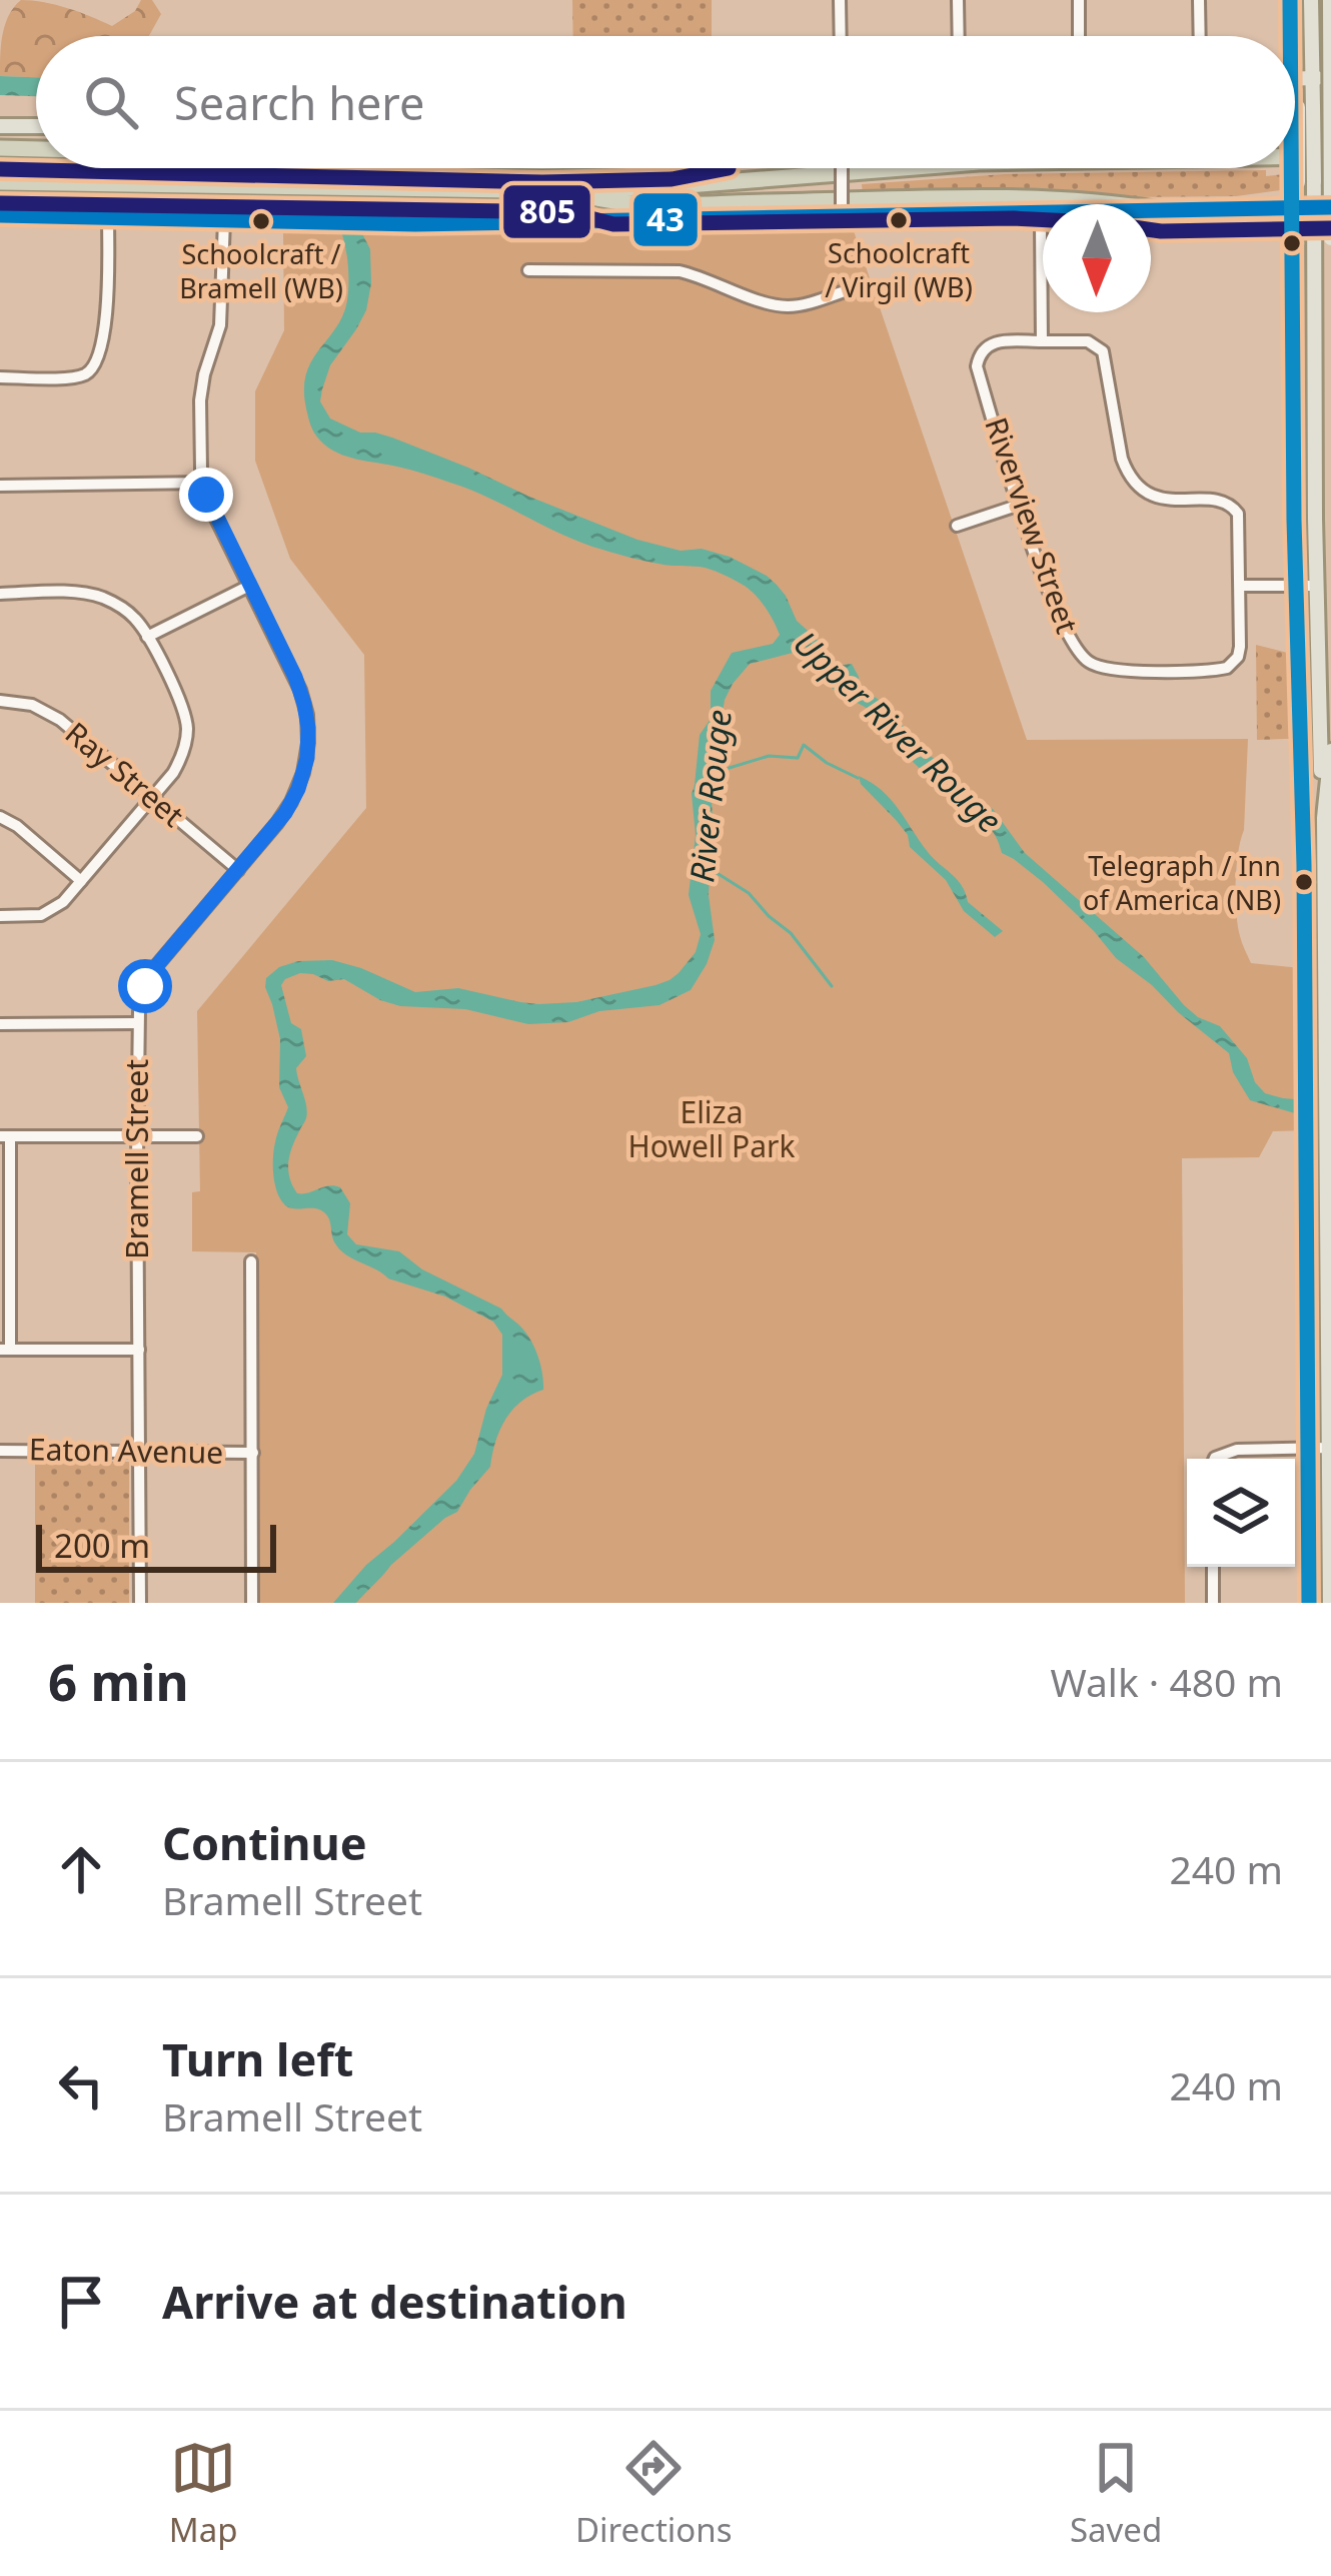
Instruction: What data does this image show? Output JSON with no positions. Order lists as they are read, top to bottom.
{
  "streets": {
    "street": [
      "Riverview Street",
      "Ray Street",
      "Bramell Street",
      "Eaton Avenue"
    ]
  },
  "crossings": [
    ["Ray Street", "Bramell Street"],
    ["Bramell Street", "Eaton Avenue"]
  ],
  "water": ["Upper River Rouge", "River Rouge"],
  "parks": ["Eliza Howell Park"],
  "places": ["Schoolcraft / Virgil (WB)", "Schoolcraft / Bramell (WB)", "Telegraph / Inn of America (NB)"],
  "lines": ["transit line 805", "transit line 43"],
  "scale_bar": "200 m",
  "north": "bottom",
  "page": {
    "search": "Search here",
    "scale": "200 m",
    "heading": ["6 min", "Walk · 480 m"],
    "list": [
      ["Continue", "Bramell Street", "240 m"],
      ["Turn left", "Bramell Street", "240 m"],
      "Arrive at destination"
    ],
    "nav": ["Map", "Directions", "Saved"]
  }
}
